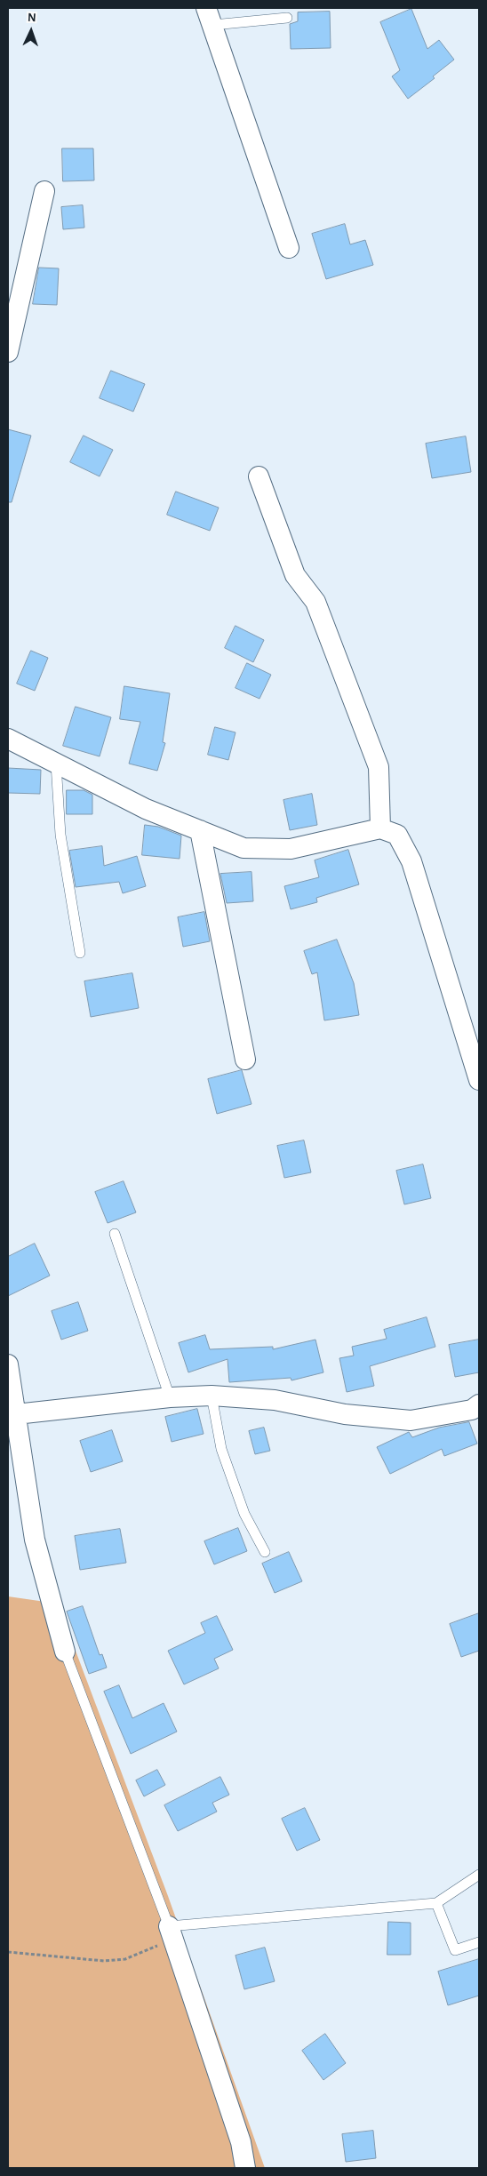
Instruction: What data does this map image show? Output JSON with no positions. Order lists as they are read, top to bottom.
{
  "north": "top"
}
